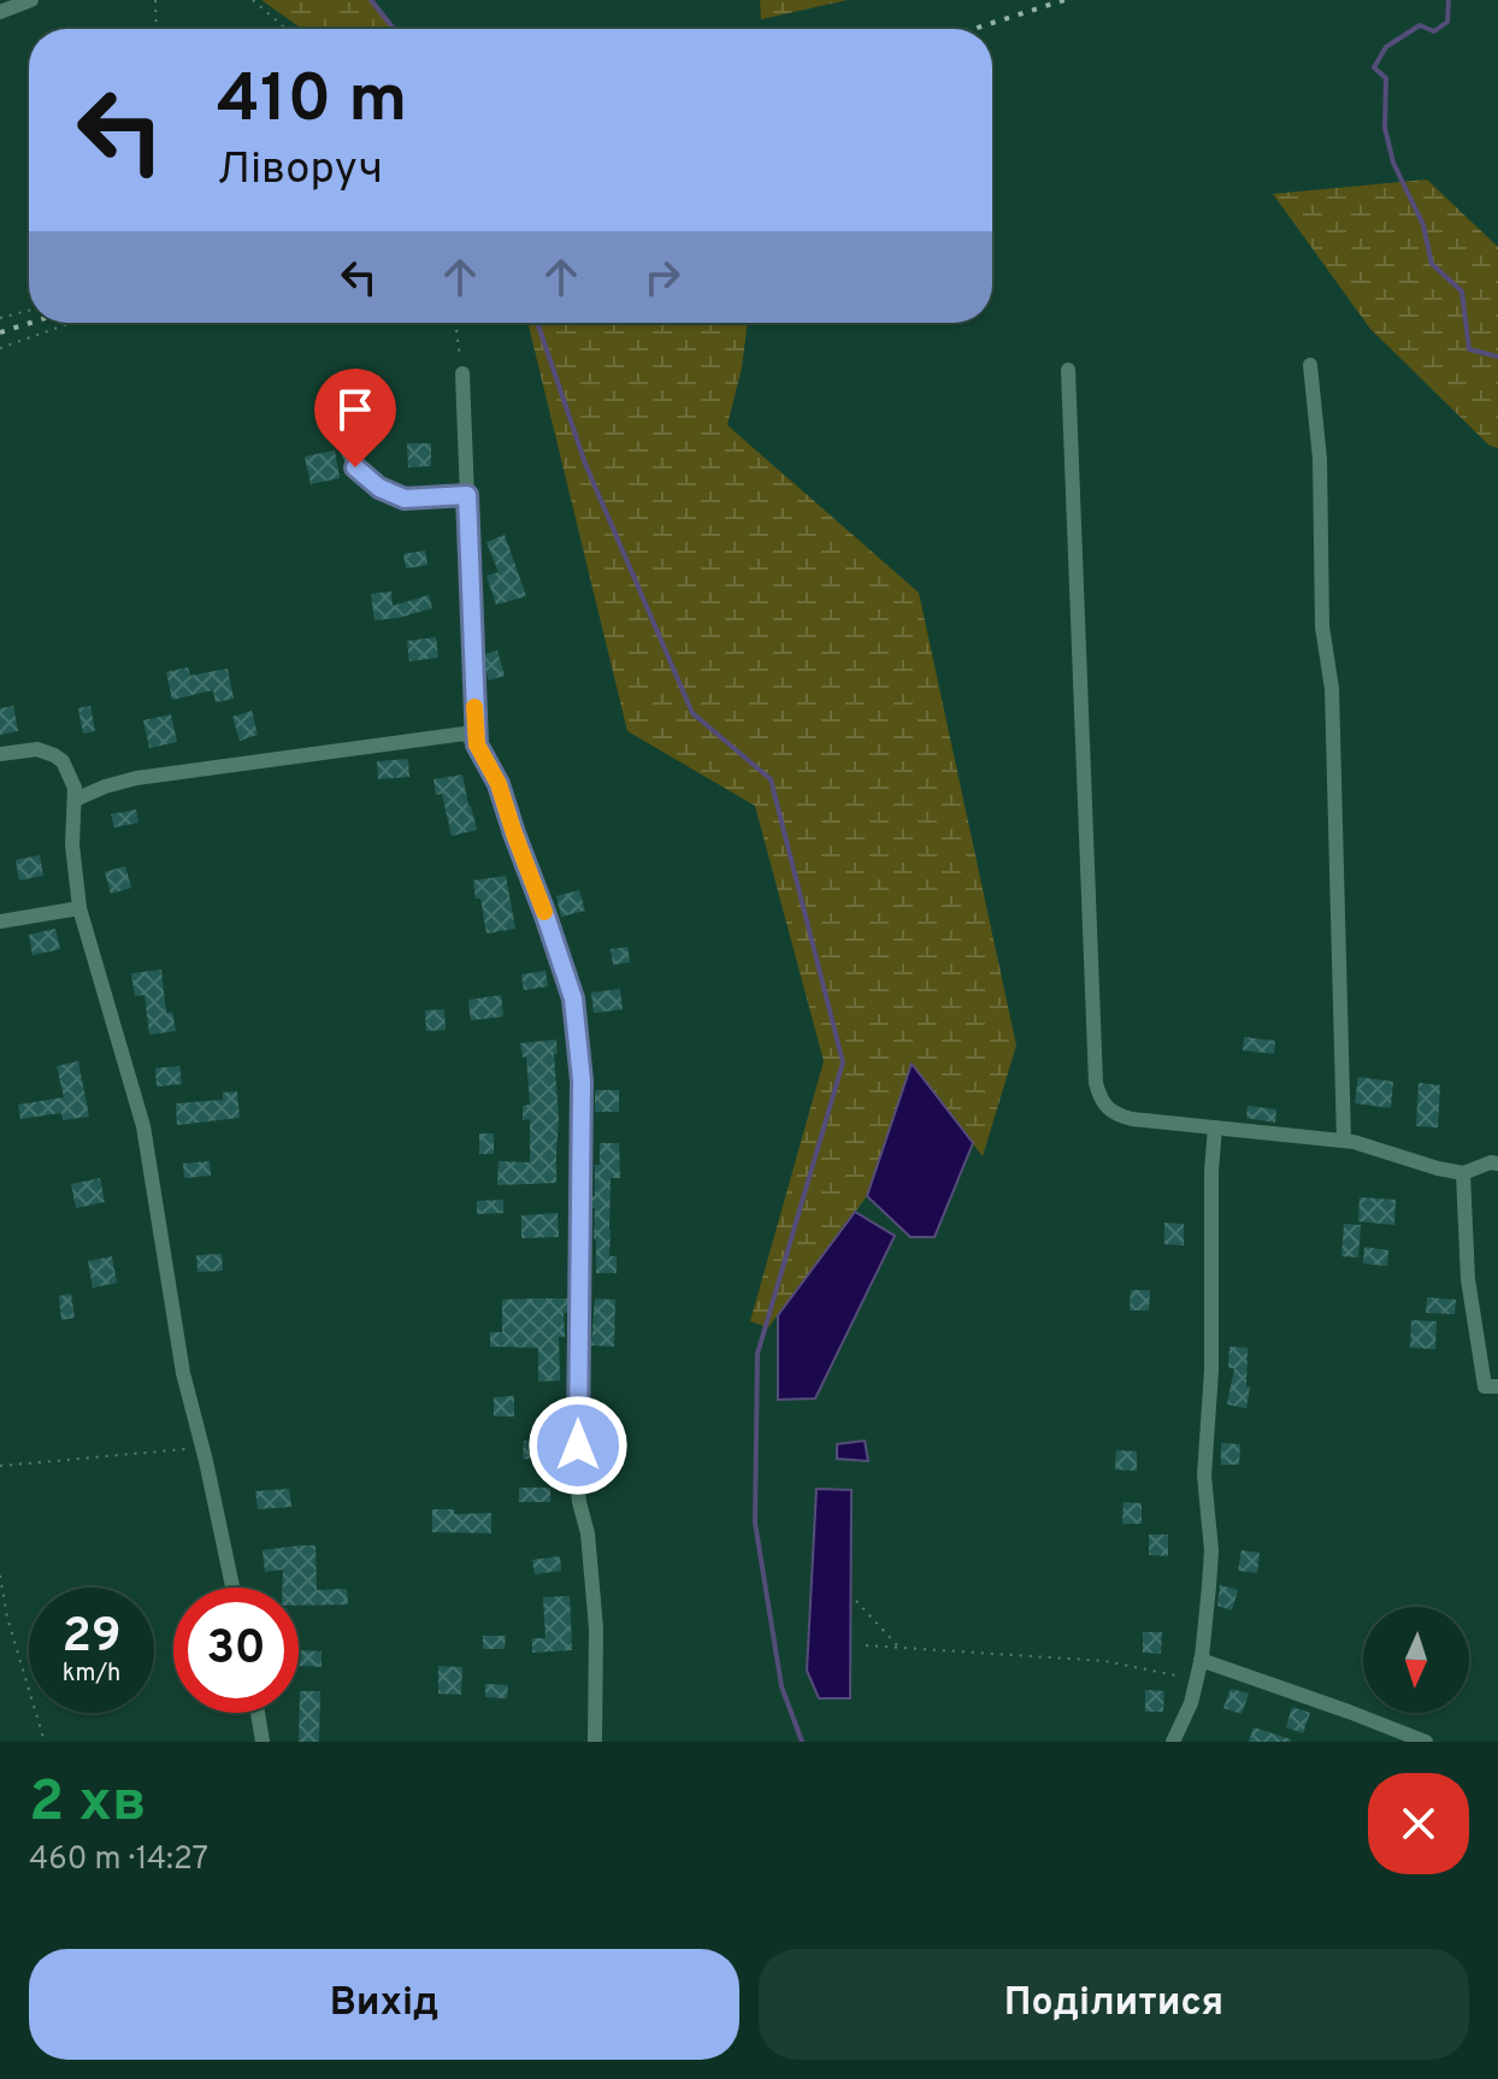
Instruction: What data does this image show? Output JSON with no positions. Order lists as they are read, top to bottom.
{
  "north": "bottom",
  "page": {
    "turn": ["410 m", "Ліворуч"],
    "speed": "29 km/h",
    "limit": "30",
    "heading": ["2 хв", "460 m · 14:27"],
    "buttons": ["Вихід", "Поділитися"]
  }
}
